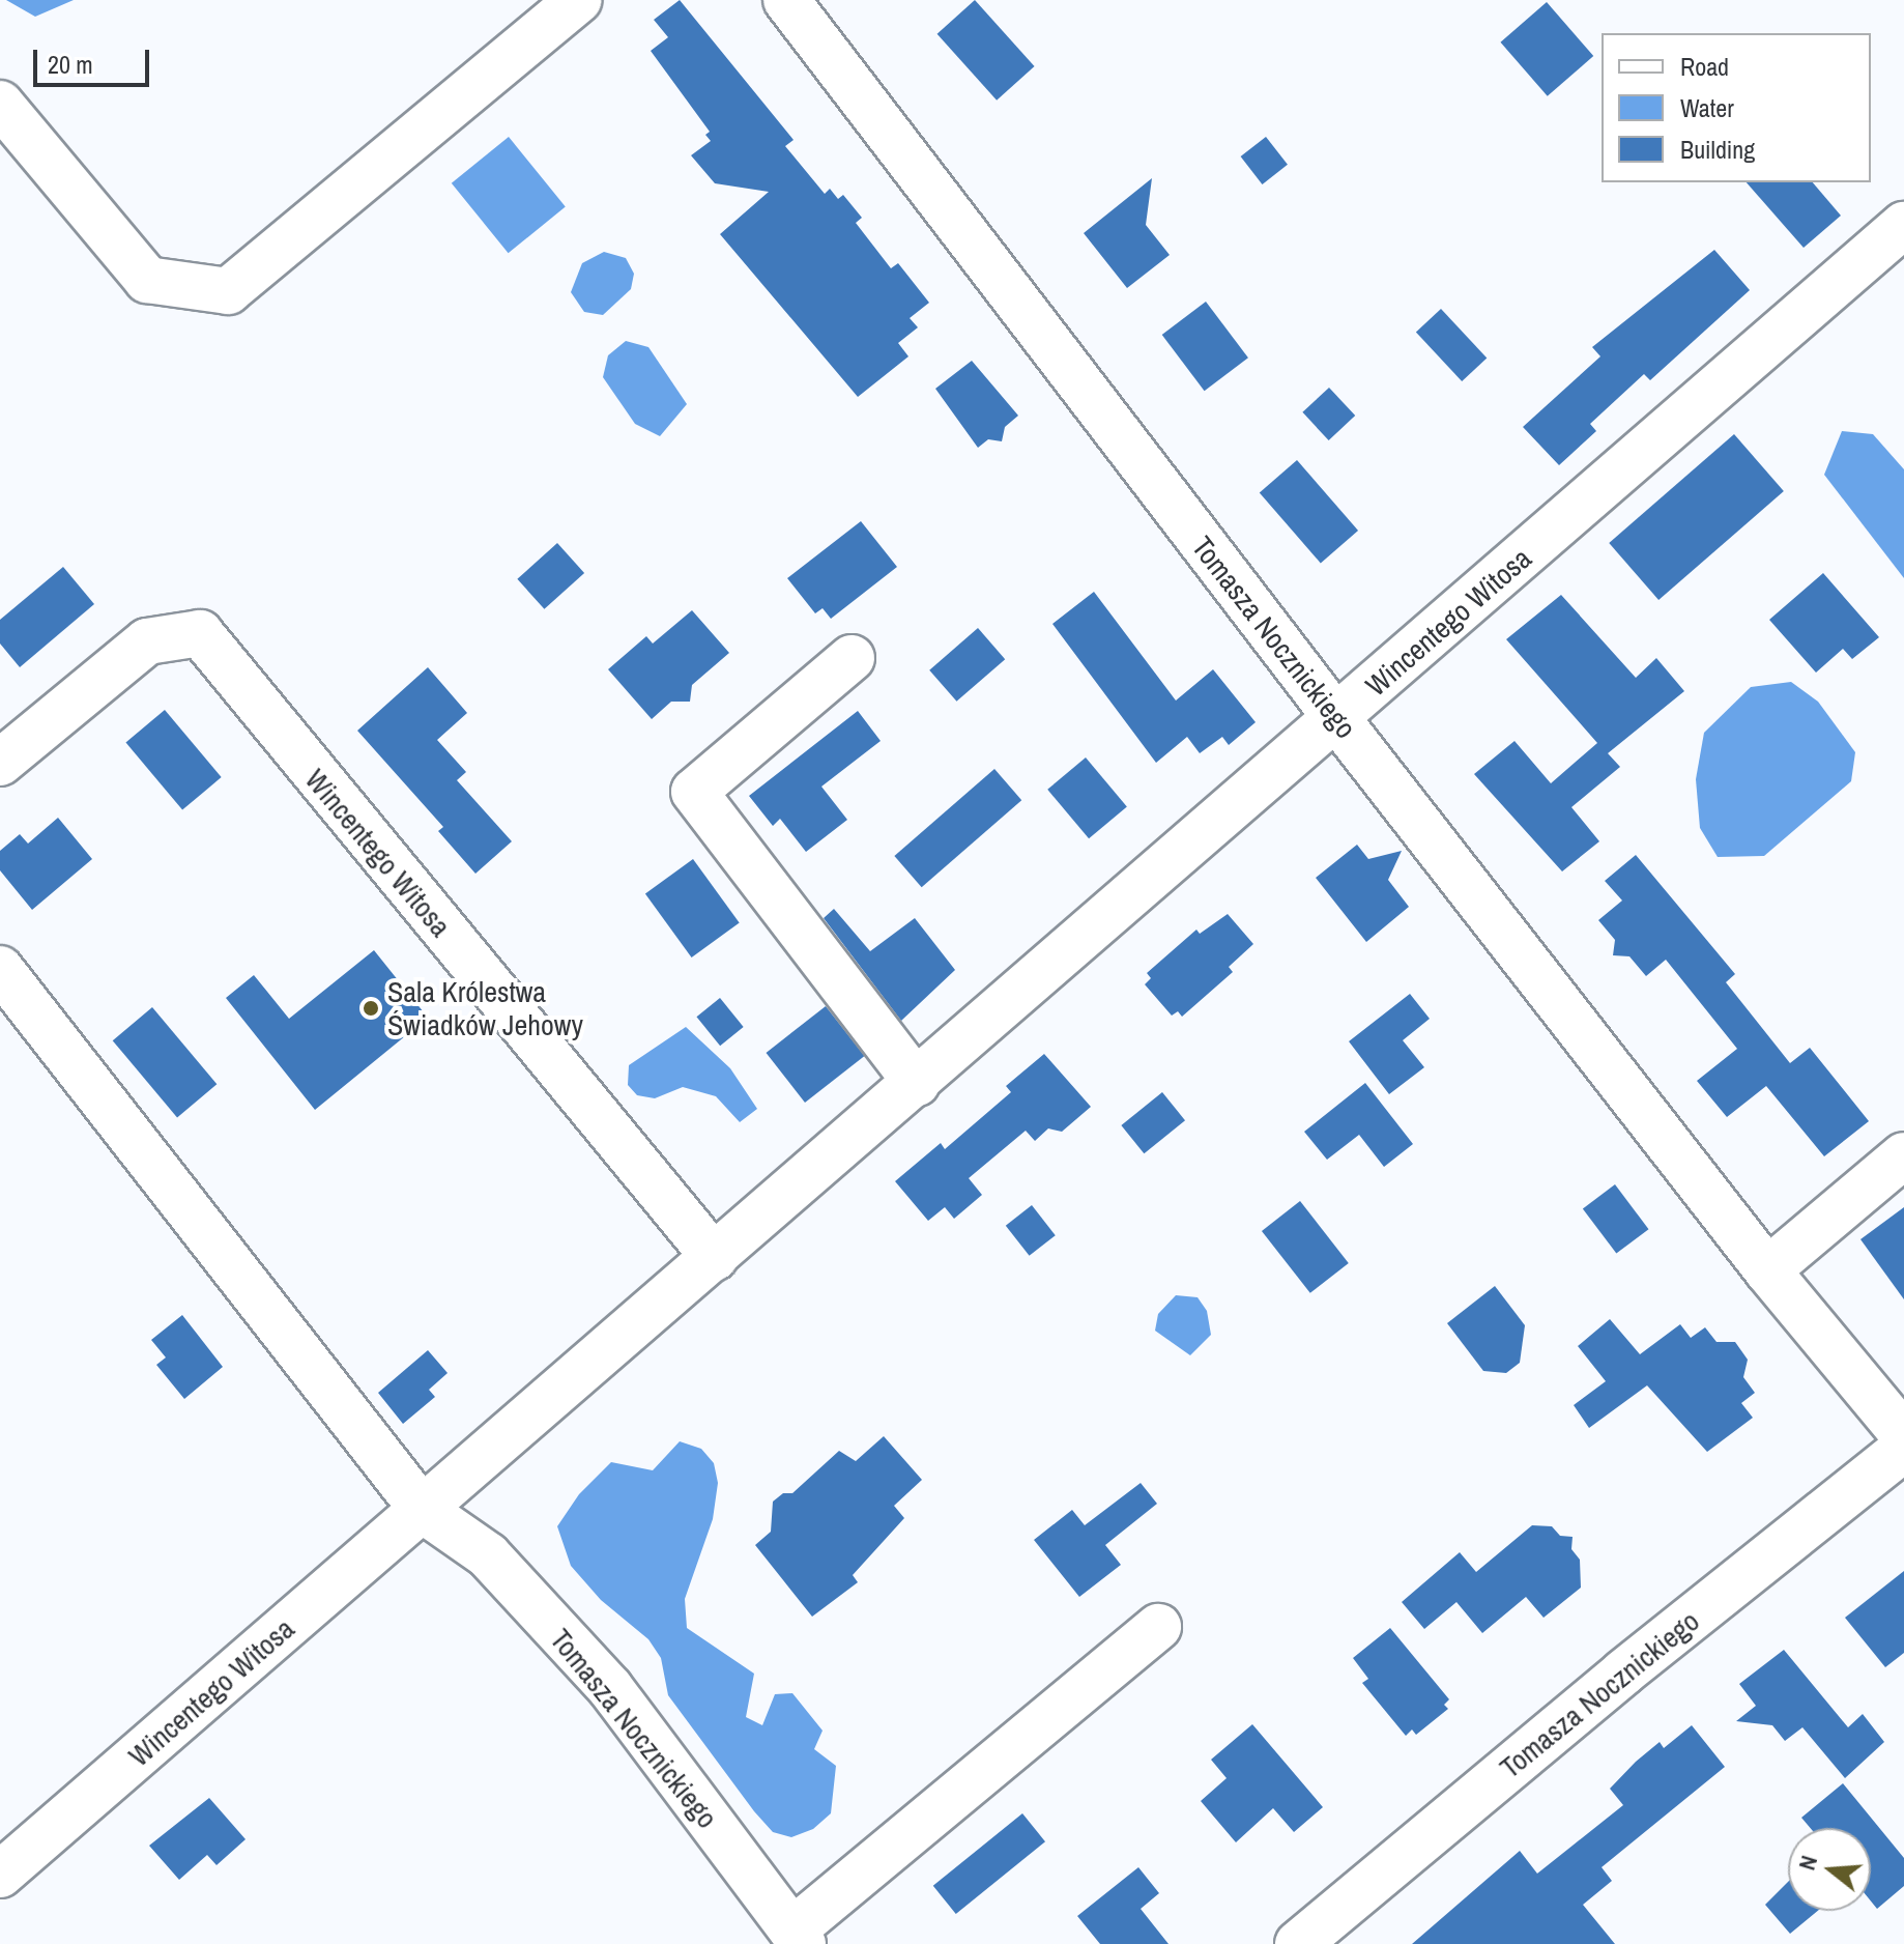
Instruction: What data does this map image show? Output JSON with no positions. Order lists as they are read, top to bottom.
{
  "streets": {
    "street": ["Wincentego Witosa", "Tomasza Nocznickiego"]
  },
  "crossings": [
    ["Wincentego Witosa", "Tomasza Nocznickiego"]
  ],
  "places": ["Sala Królestwa Świadków Jehowy"],
  "legend": ["Road", "Water", "Building"],
  "scale_bar": "20 m",
  "north": "left"
}
